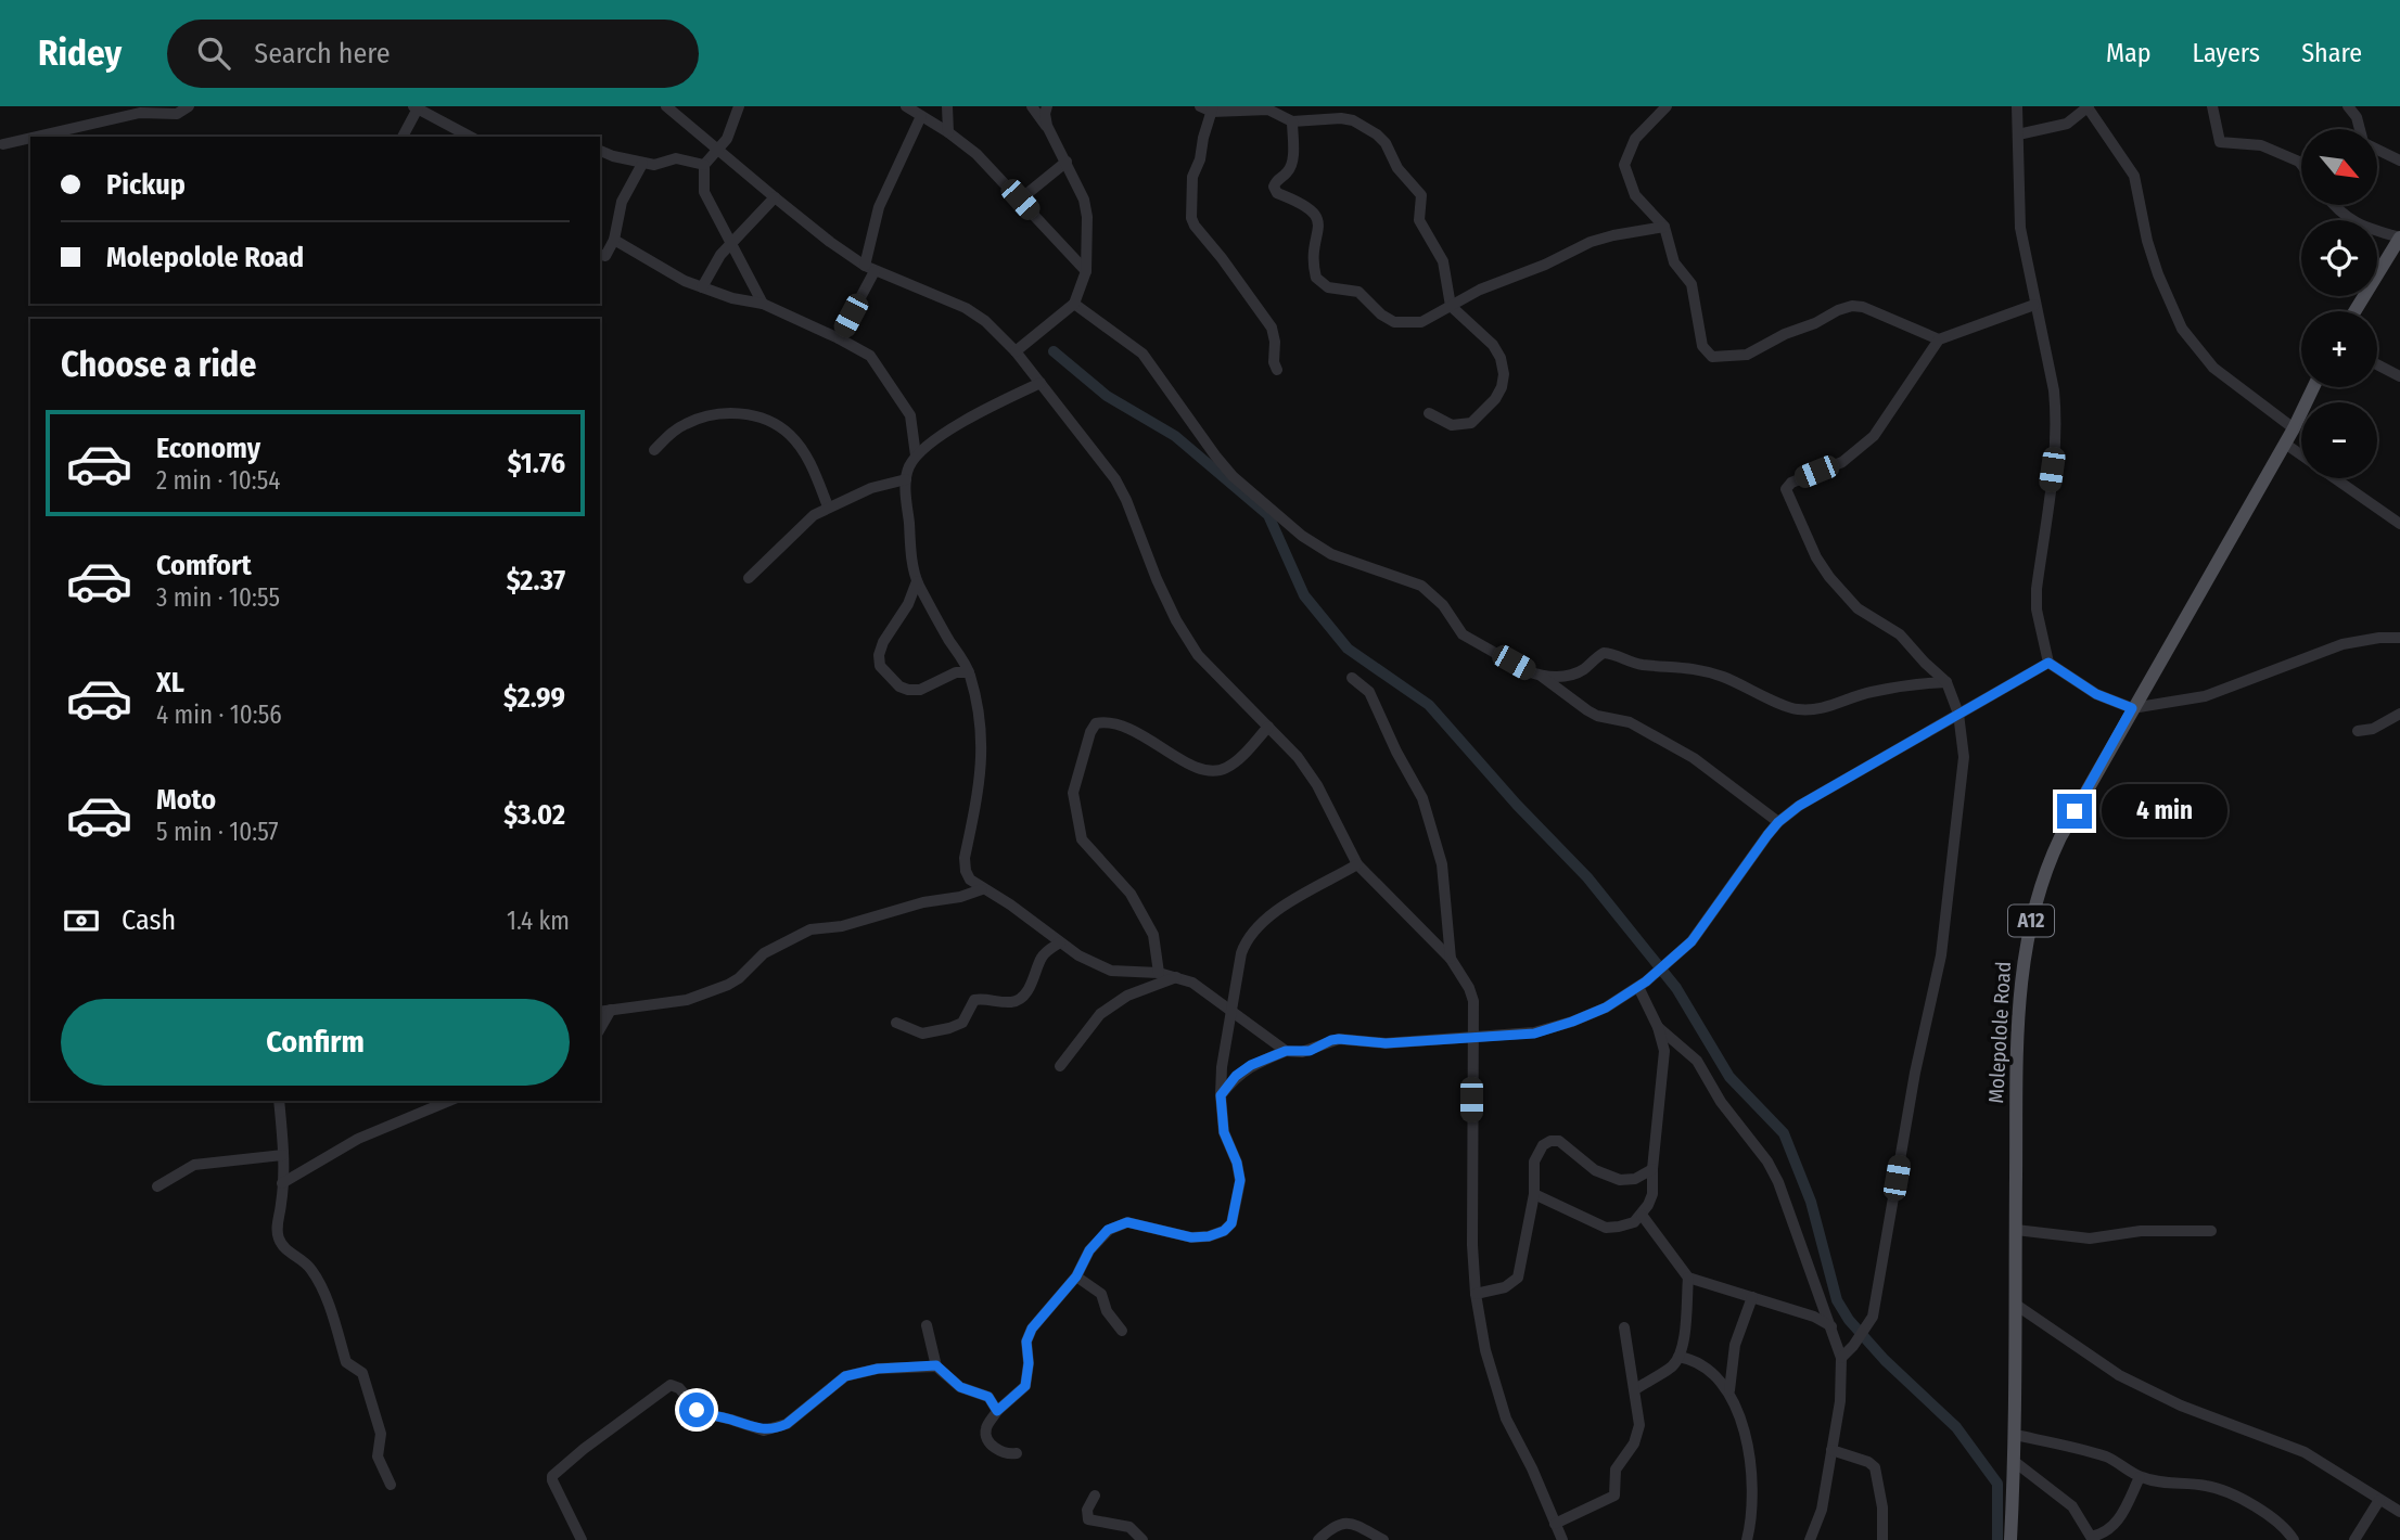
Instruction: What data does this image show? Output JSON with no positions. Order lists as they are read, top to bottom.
{
  "streets": {
    "main road": ["A12", "Molepolole Road"]
  },
  "north": "bottom right",
  "page": {
    "header": "Ridey",
    "search": "Search here",
    "nav": ["Map", "Layers", "Share"],
    "map_buttons": ["+", "−"],
    "banner": ["Pickup", "Molepolole Road"],
    "heading": "Choose a ride",
    "list": [
      {
        "name": "Economy",
        "note": "2 min · 10:54",
        "value": "$1.76"
      },
      {
        "name": "Comfort",
        "note": "3 min · 10:55",
        "value": "$2.37"
      },
      {
        "name": "XL",
        "note": "4 min · 10:56",
        "value": "$2.99"
      },
      {
        "name": "Moto",
        "note": "5 min · 10:57",
        "value": "$3.02"
      }
    ],
    "bubble": "4 min",
    "pay": ["Cash", "1.4 km"],
    "buttons": "Confirm"
  }
}
